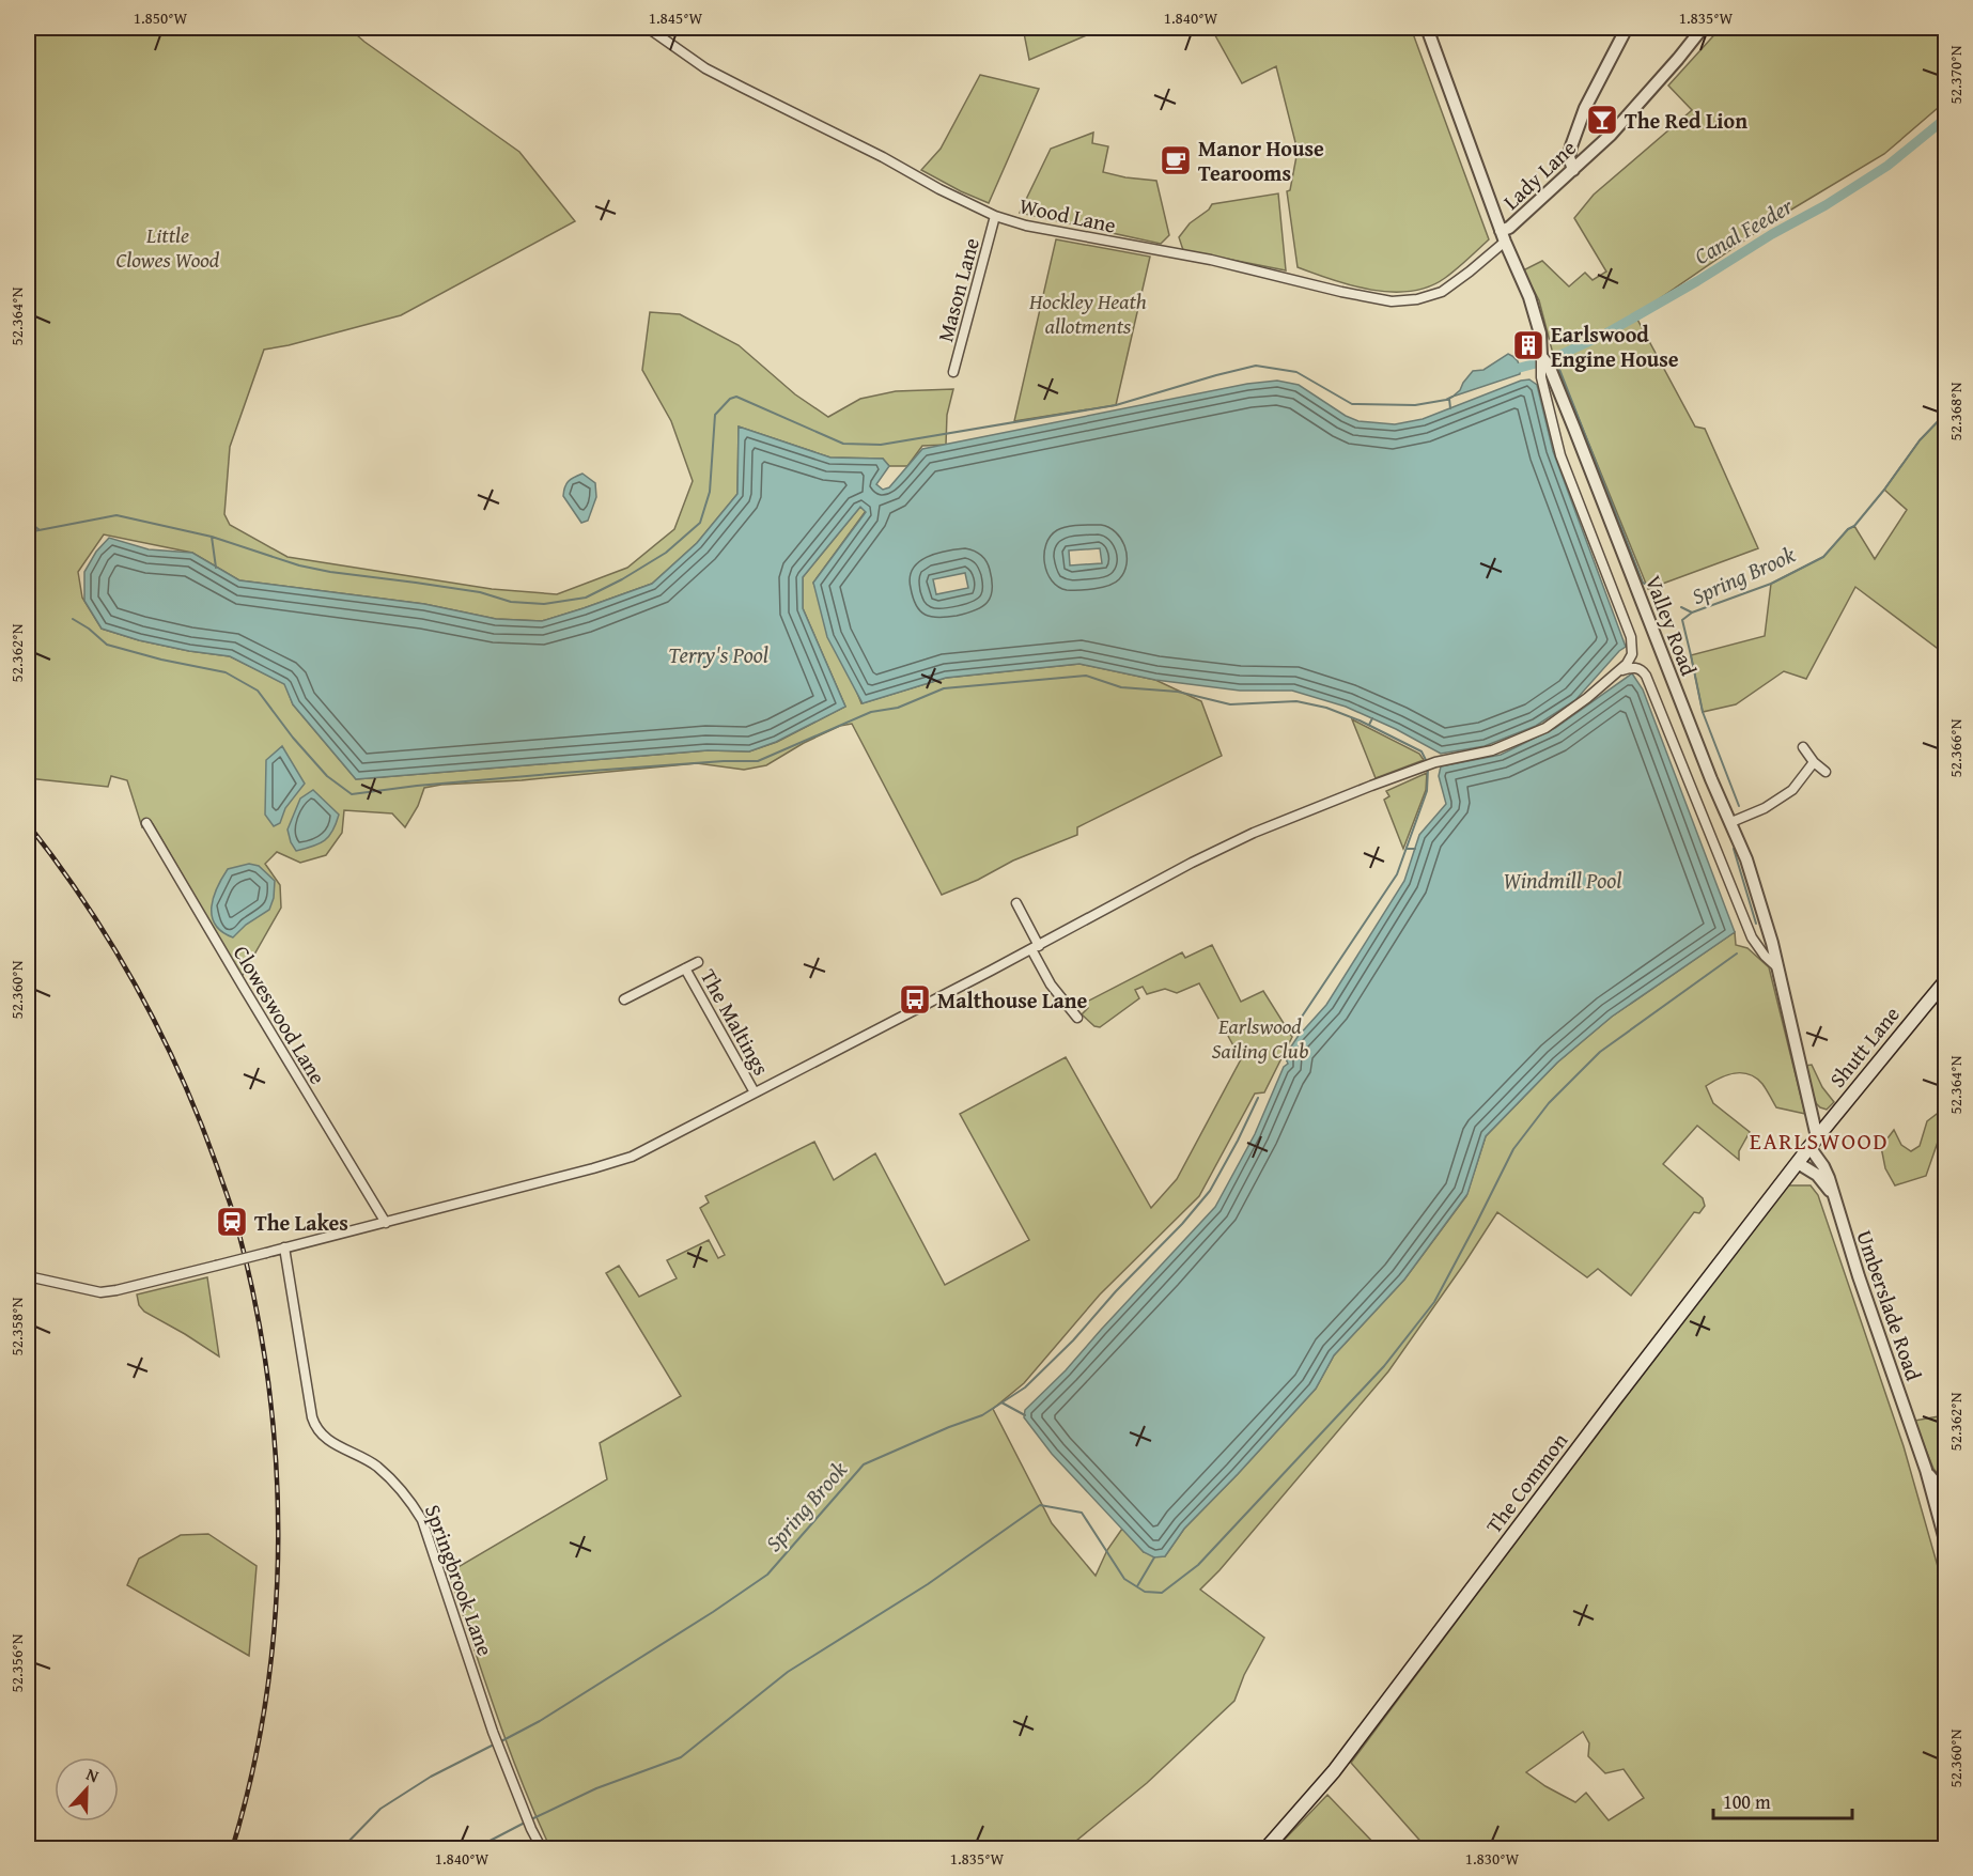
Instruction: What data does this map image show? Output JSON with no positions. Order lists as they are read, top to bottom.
{
  "streets": {
    "main road": ["Shutt Lane", "The Common"],
    "street": [
      "Lady Lane",
      "Wood Lane",
      "Mason Lane",
      "Valley Road",
      "Cloweswood Lane",
      "The Maltings",
      "Umberslade Road",
      "Springbrook Lane"
    ]
  },
  "crossings": [
    ["Lady Lane", "Wood Lane"],
    ["Lady Lane", "Valley Road"],
    ["Wood Lane", "Mason Lane"],
    ["Wood Lane", "Valley Road"],
    ["Valley Road", "Shutt Lane"],
    ["Valley Road", "Umberslade Road"],
    ["Valley Road", "The Common"],
    ["Shutt Lane", "Umberslade Road"],
    ["Shutt Lane", "The Common"],
    ["Umberslade Road", "The Common"]
  ],
  "districts": ["EARLSWOOD"],
  "water": [
    "Canal Feeder",
    "Spring Brook",
    "Terry's Pool",
    "Windmill Pool"
  ],
  "parks": ["Little Clowes Wood", "Hockley Heath allotments", "Earlswood Sailing Club"],
  "places": {
    "bar": ["The Red Lion"],
    "cafe": ["Manor House Tearooms"],
    "building": ["Earlswood Engine House"],
    "bus stop": ["Malthouse Lane"],
    "station": ["The Lakes"]
  },
  "scale_bar": "100 m",
  "north": "top",
  "coordinates": [
    "1.850°W",
    "1.845°W",
    "1.840°W",
    "1.835°W",
    "52.370°N",
    "52.364°N",
    "52.368°N",
    "52.362°N",
    "52.366°N",
    "52.360°N",
    "52.358°N",
    "52.356°N",
    "1.830°W"
  ]
}
